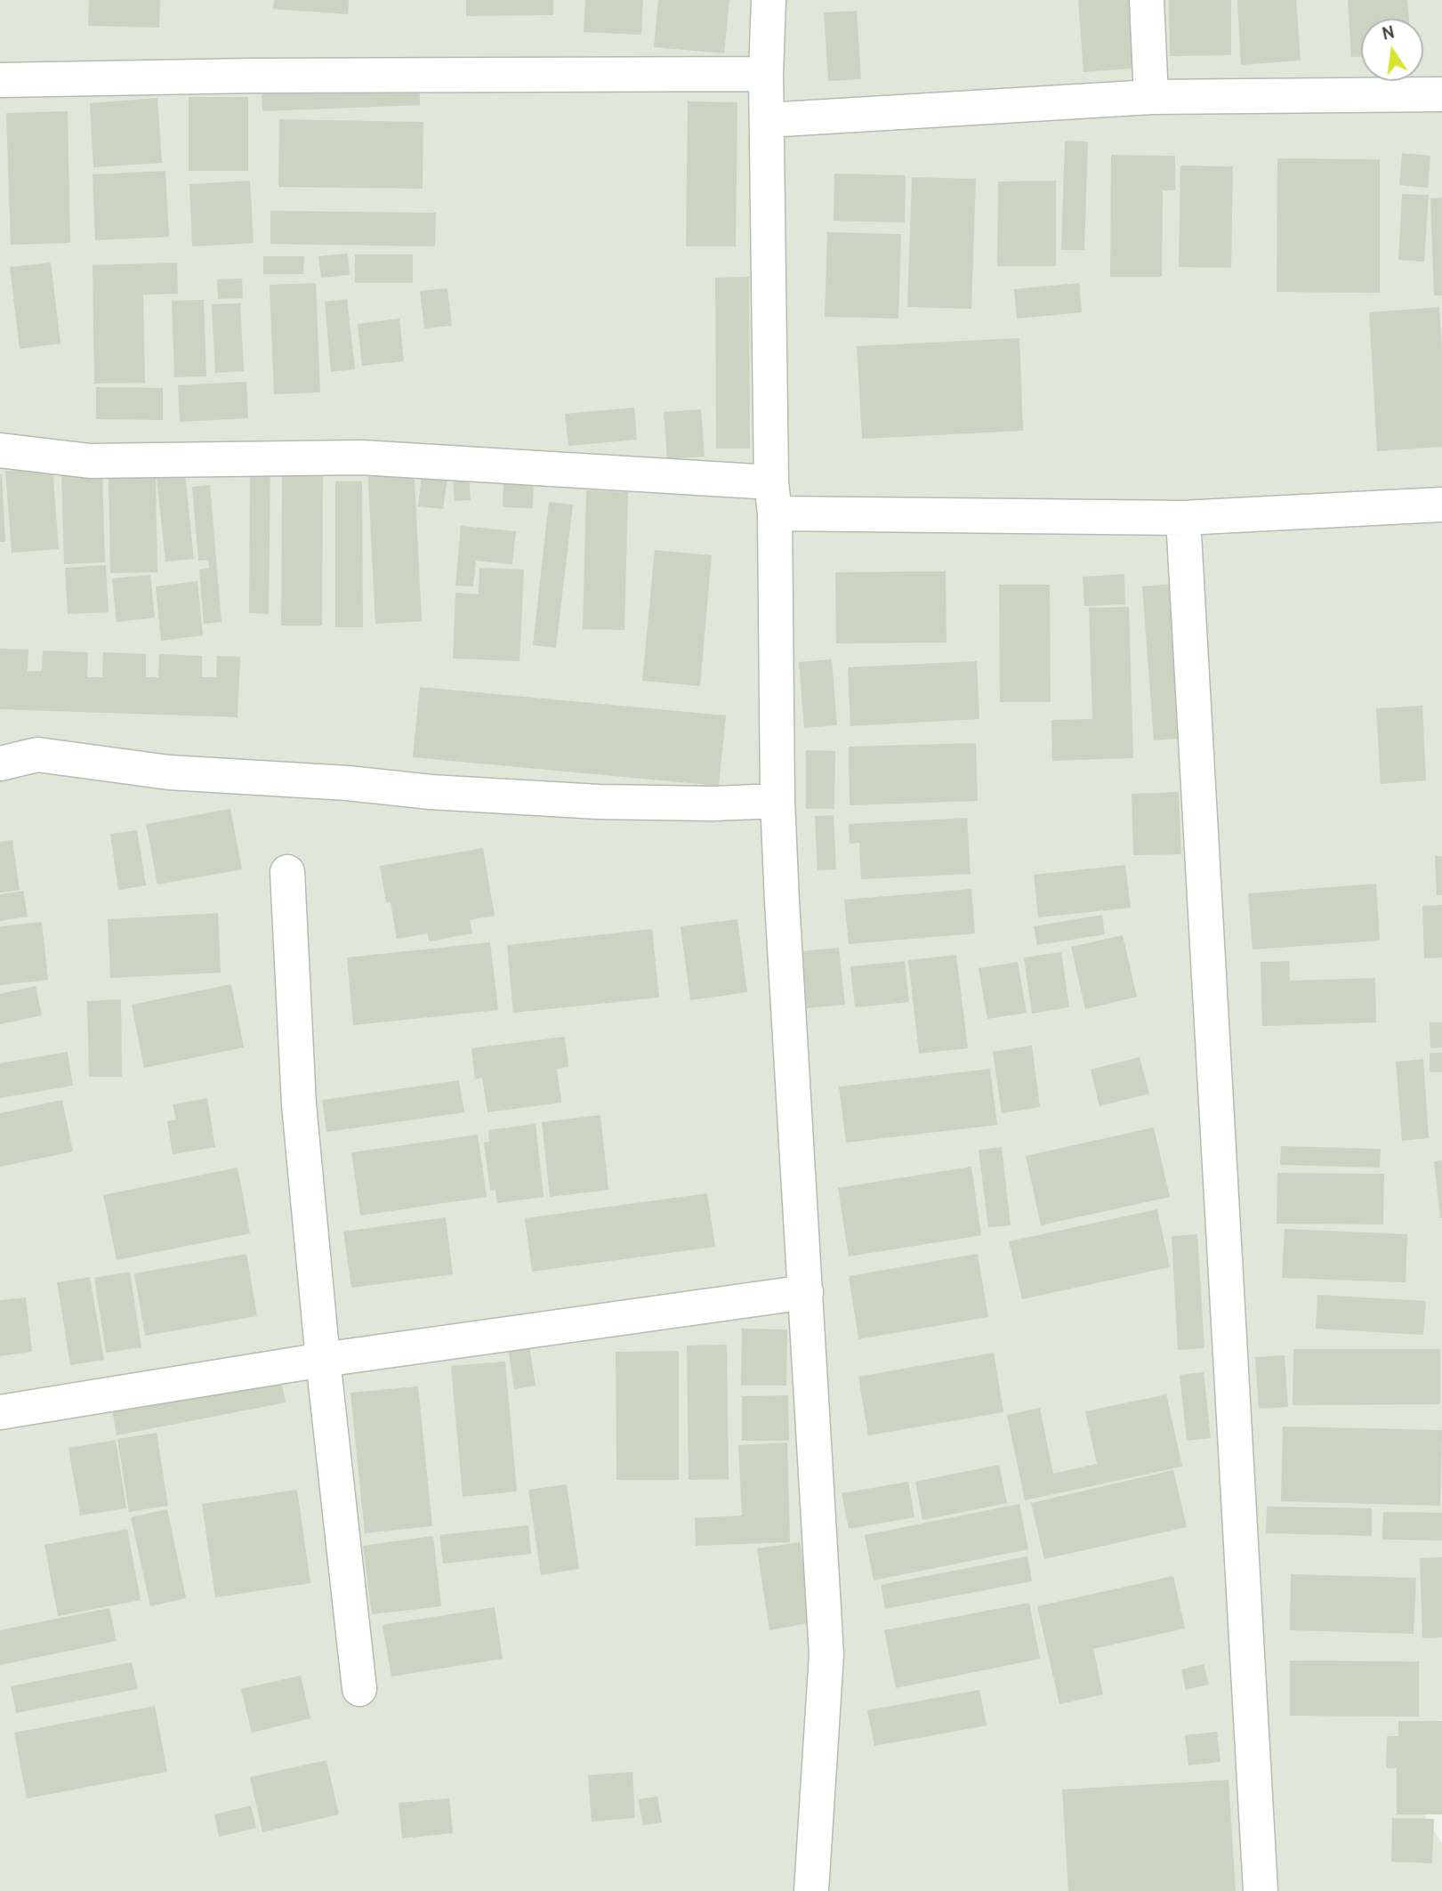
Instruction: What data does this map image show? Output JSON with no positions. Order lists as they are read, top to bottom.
{
  "north": "top"
}
